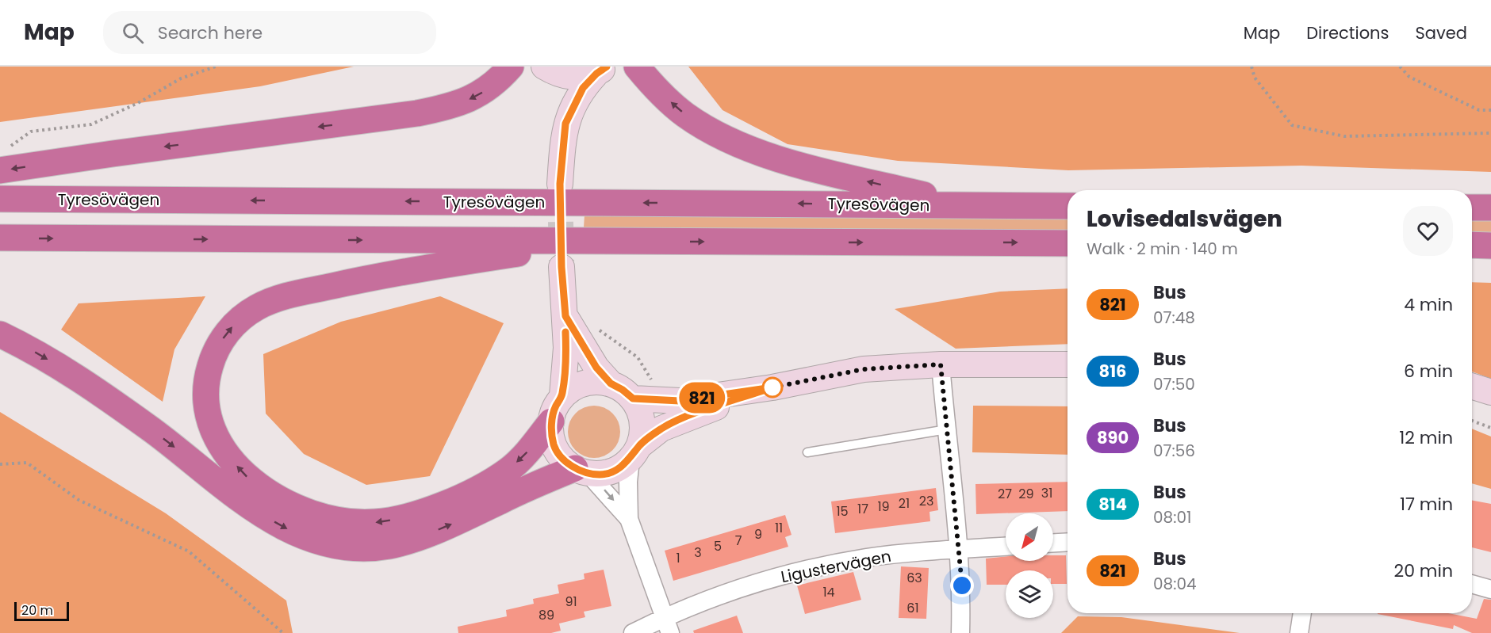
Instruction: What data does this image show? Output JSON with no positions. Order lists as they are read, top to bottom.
{
  "streets": {
    "highway": ["Tyresövägen"],
    "street": ["Ligustervägen"]
  },
  "lines": ["bus line 821"],
  "house_numbers": [
    "31",
    "27",
    "29",
    "23",
    "21",
    "19",
    "17",
    "15",
    "11",
    "9",
    "7",
    "5",
    "3",
    "1",
    "63",
    "14",
    "91",
    "61",
    "89"
  ],
  "scale_bar": "20 m",
  "north": "bottom left",
  "page": {
    "header": "Map",
    "search": "Search here",
    "nav": ["Map", "Directions", "Saved"],
    "on_map": "821",
    "heading": ["Lovisedalsvägen", "Walk · 2 min · 140 m"],
    "list": [
      {
        "mark": "821",
        "name": "Bus",
        "note": "07:48",
        "value": "4 min"
      },
      {
        "mark": "816",
        "name": "Bus",
        "note": "07:50",
        "value": "6 min"
      },
      {
        "mark": "890",
        "name": "Bus",
        "note": "07:56",
        "value": "12 min"
      },
      {
        "mark": "814",
        "name": "Bus",
        "note": "08:01",
        "value": "17 min"
      },
      {
        "mark": "821",
        "name": "Bus",
        "note": "08:04",
        "value": "20 min"
      }
    ],
    "scale": "20 m"
  }
}
